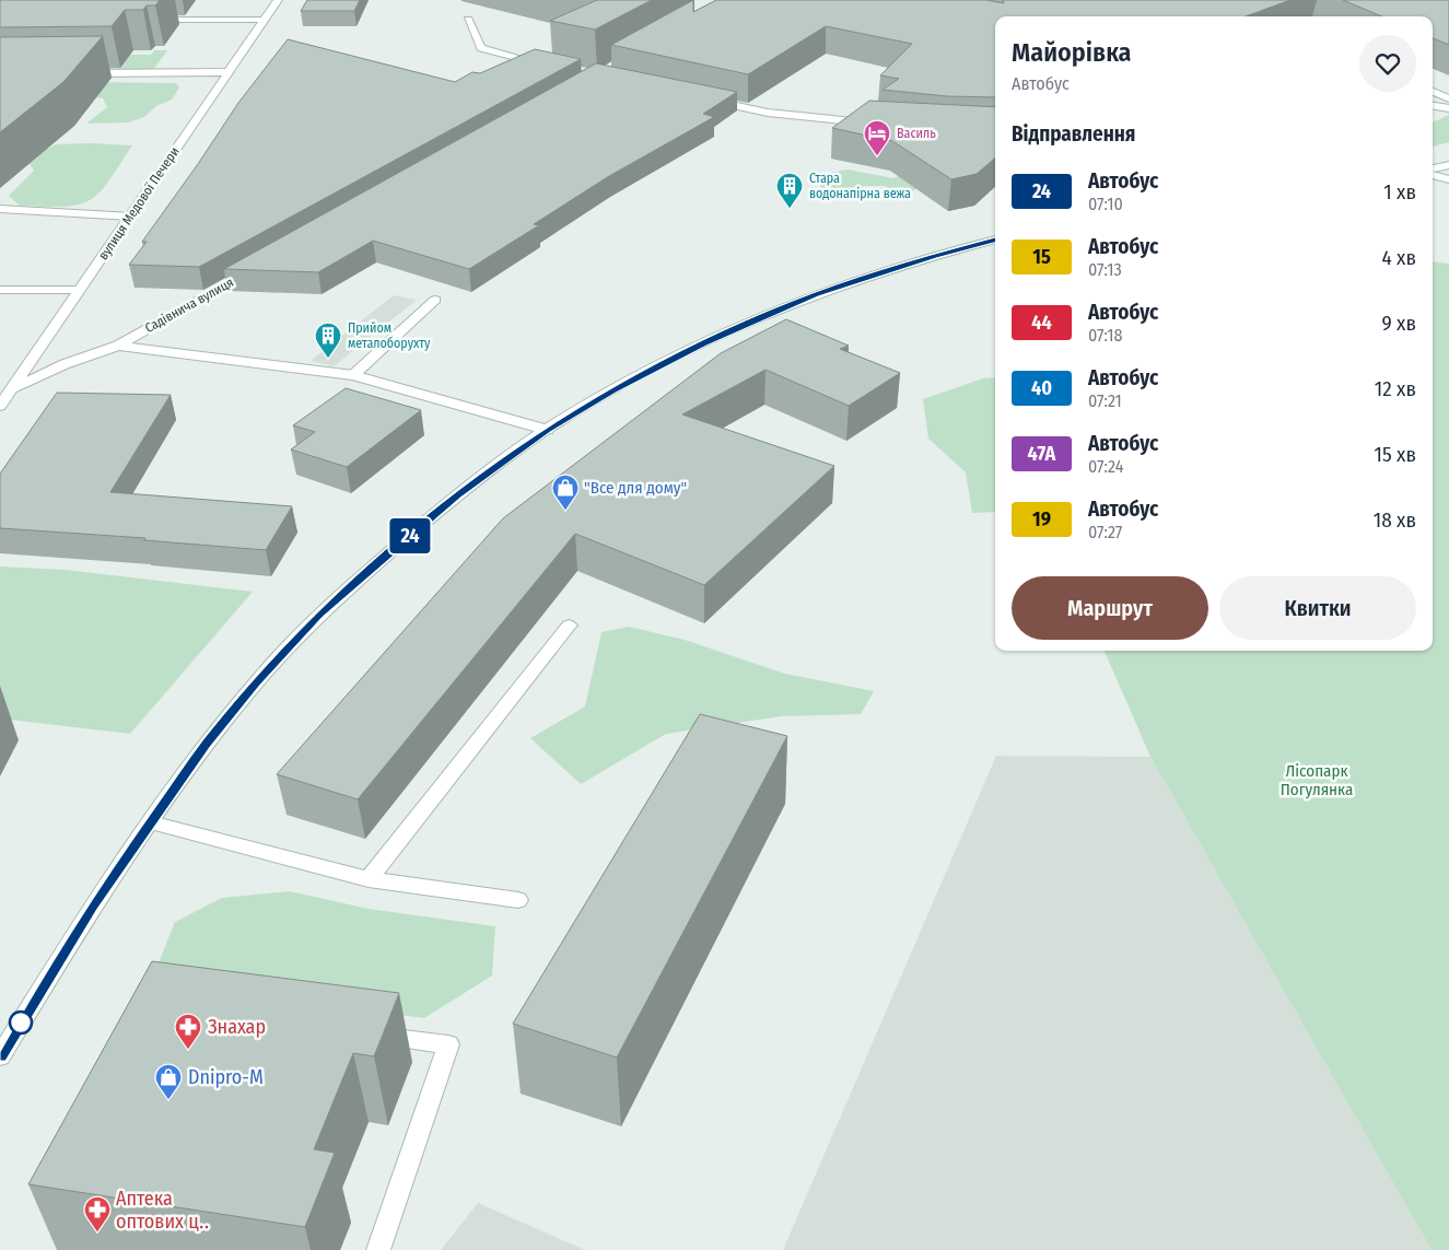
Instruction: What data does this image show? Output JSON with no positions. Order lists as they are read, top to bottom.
{
  "streets": {
    "street": ["вулиця Медової Печери", "Садівнича вулиця"]
  },
  "crossings": [
    ["вулиця Медової Печери", "Садівнича вулиця"]
  ],
  "parks": ["Лісопарк Погулянка"],
  "places": {
    "hotel": ["Василь"],
    "building": ["Стара водонапірна вежа", "Прийом металоборухту"],
    "shop": ["\"Все для дому\"", "Dnipro-M"],
    "pharmacy": ["Знахар", "Аптека оптових ц‥"]
  },
  "lines": ["bus line 24"],
  "page": {
    "on_map": "24",
    "heading": [
      ["Майорівка", "Автобус"],
      "Відправлення"
    ],
    "list": [
      {
        "mark": "24",
        "name": "Автобус",
        "note": "07:10",
        "value": "1 хв"
      },
      {
        "mark": "15",
        "name": "Автобус",
        "note": "07:13",
        "value": "4 хв"
      },
      {
        "mark": "44",
        "name": "Автобус",
        "note": "07:18",
        "value": "9 хв"
      },
      {
        "mark": "40",
        "name": "Автобус",
        "note": "07:21",
        "value": "12 хв"
      },
      {
        "mark": "47А",
        "name": "Автобус",
        "note": "07:24",
        "value": "15 хв"
      },
      {
        "mark": "19",
        "name": "Автобус",
        "note": "07:27",
        "value": "18 хв"
      }
    ],
    "buttons": ["Маршрут", "Квитки"]
  }
}
